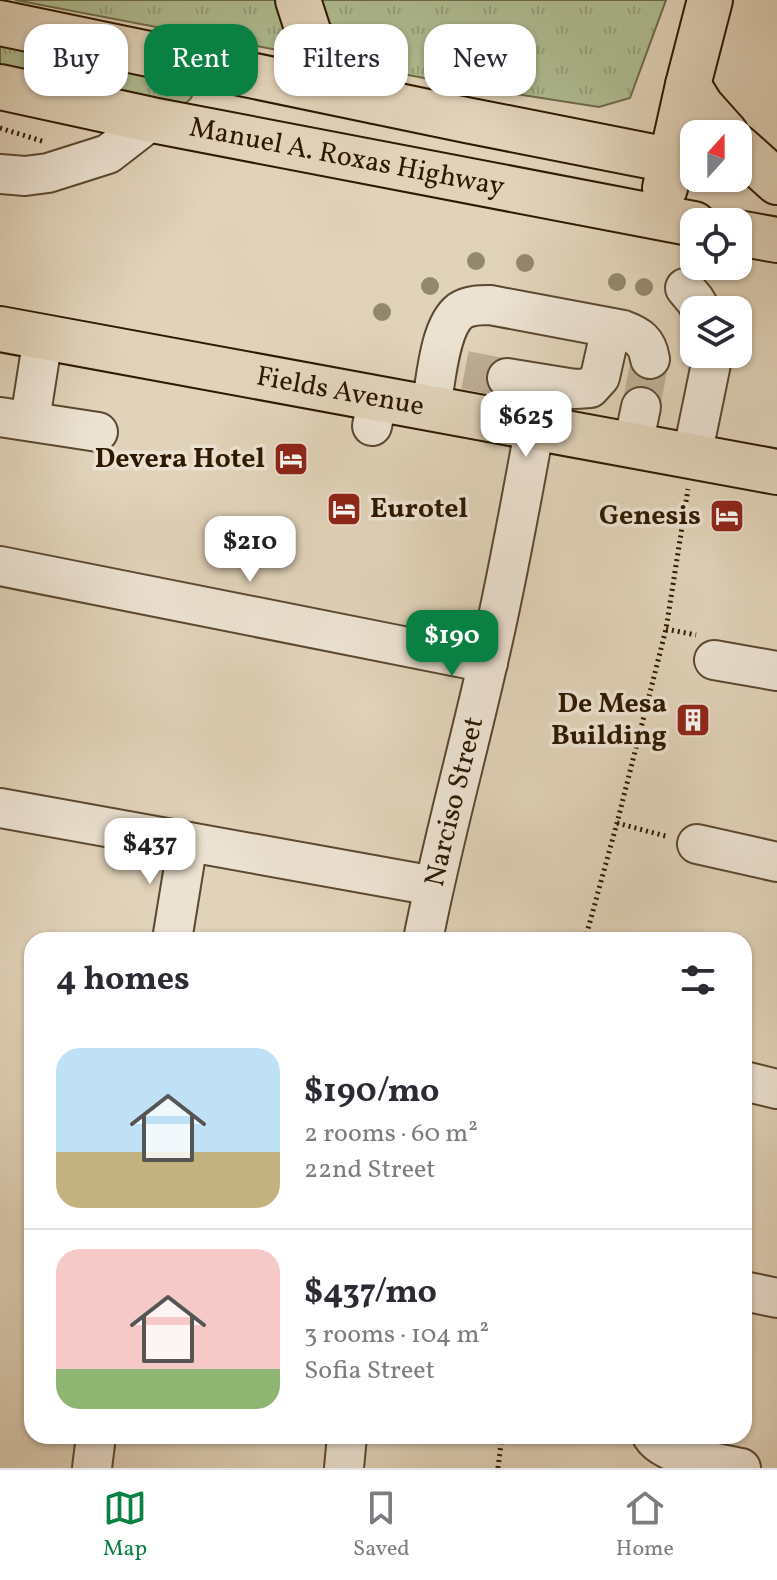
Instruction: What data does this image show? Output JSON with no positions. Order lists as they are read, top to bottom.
{
  "streets": {
    "main road": ["Manuel A. Roxas Highway", "Fields Avenue"],
    "street": ["Narciso Street"]
  },
  "crossings": [
    ["Fields Avenue", "Narciso Street"]
  ],
  "places": {
    "hotel": ["Devera Hotel", "Eurotel", "Genesis"],
    "building": ["De Mesa Building"]
  },
  "north": "top",
  "page": {
    "chip": [
      "Buy",
      "Rent",
      "Filters",
      "New"
    ],
    "price": [
      "$625",
      "$210",
      "$190",
      "$437"
    ],
    "heading": "4 homes",
    "list": [
      {
        "name": "$190/mo",
        "note": "2 rooms · 60 m² · 22nd Street"
      },
      {
        "name": "$437/mo",
        "note": "3 rooms · 104 m² · Sofia Street"
      }
    ],
    "tabs": ["Map", "Saved", "Home"]
  }
}
